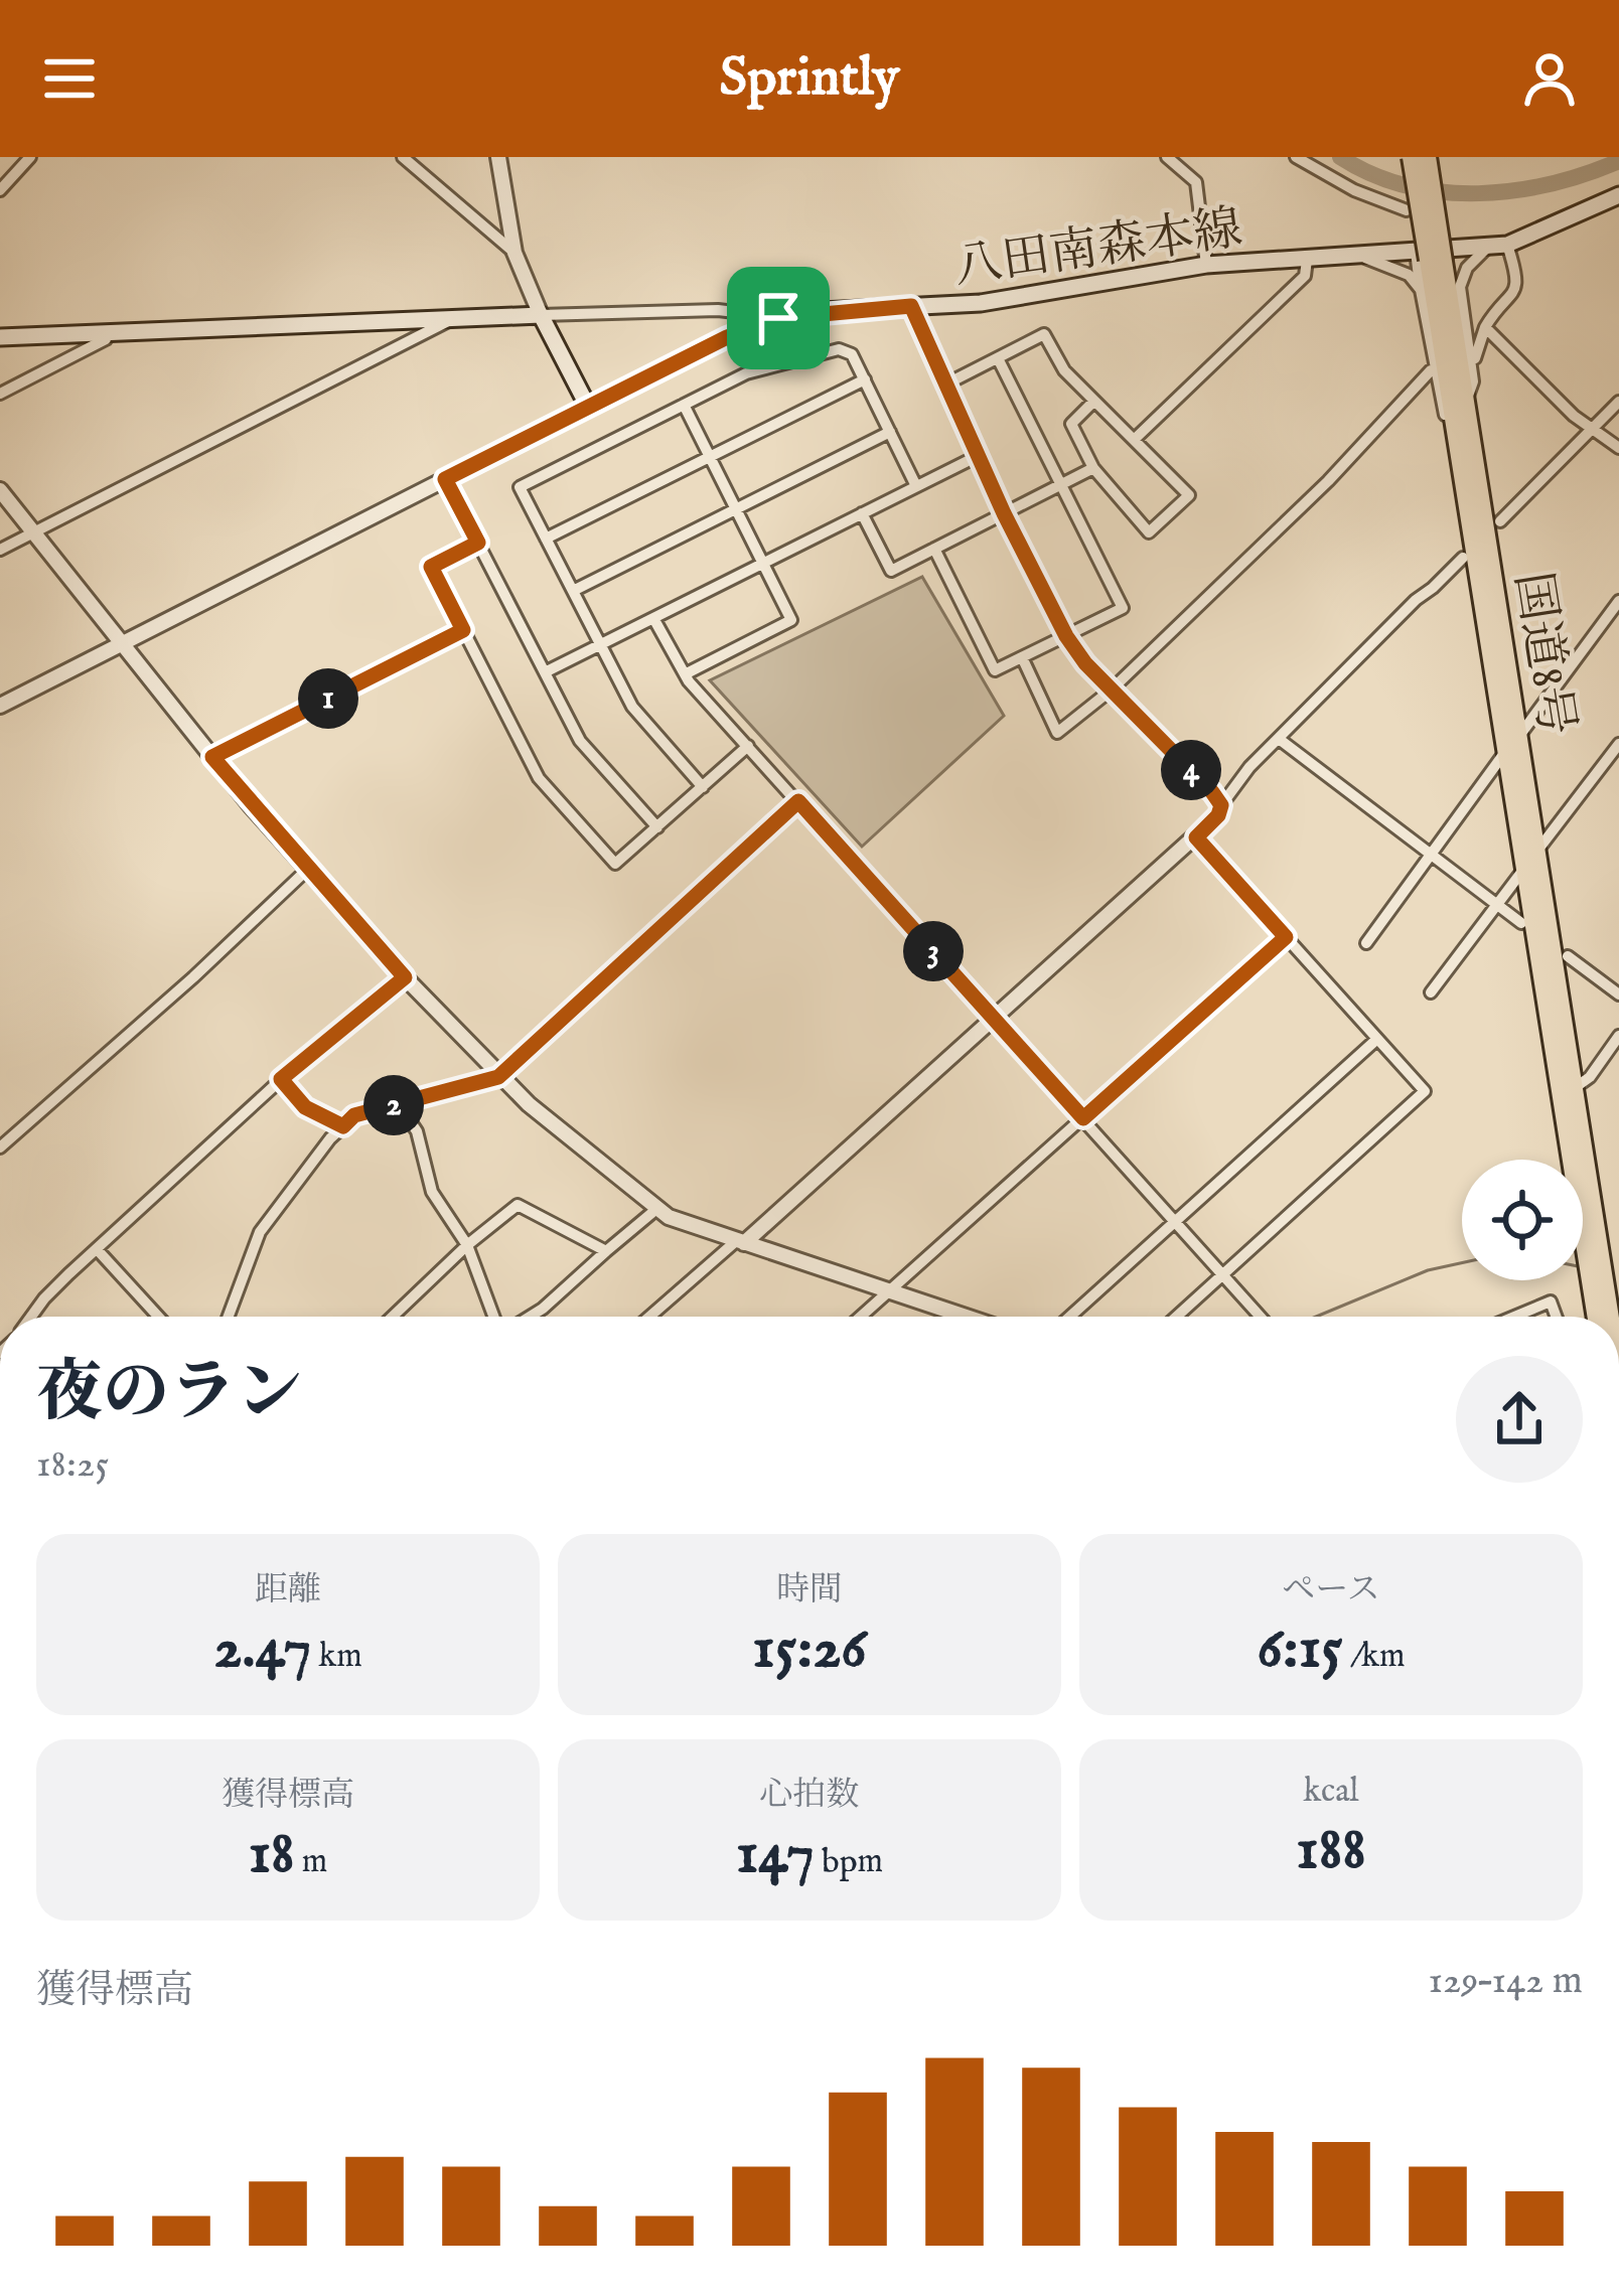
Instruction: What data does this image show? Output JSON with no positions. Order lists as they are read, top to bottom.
{
  "streets": {
    "highway": ["国道8号"],
    "main road": ["八田南森本線"]
  },
  "crossings": [
    ["八田南森本線", "国道8号"]
  ],
  "page": {
    "header": "Sprintly",
    "pins": [
      "1",
      "4",
      "3",
      "2"
    ],
    "heading": ["夜のラン", "18:25"],
    "stats": [
      ["距離", "2.47 km"],
      ["時間", "15:26"],
      ["ペース", "6:15 /km"],
      ["獲得標高", "18 m"],
      ["心拍数", "147 bpm"],
      ["kcal", "188"]
    ],
    "chart": ["獲得標高", "129–142 m"]
  }
}
